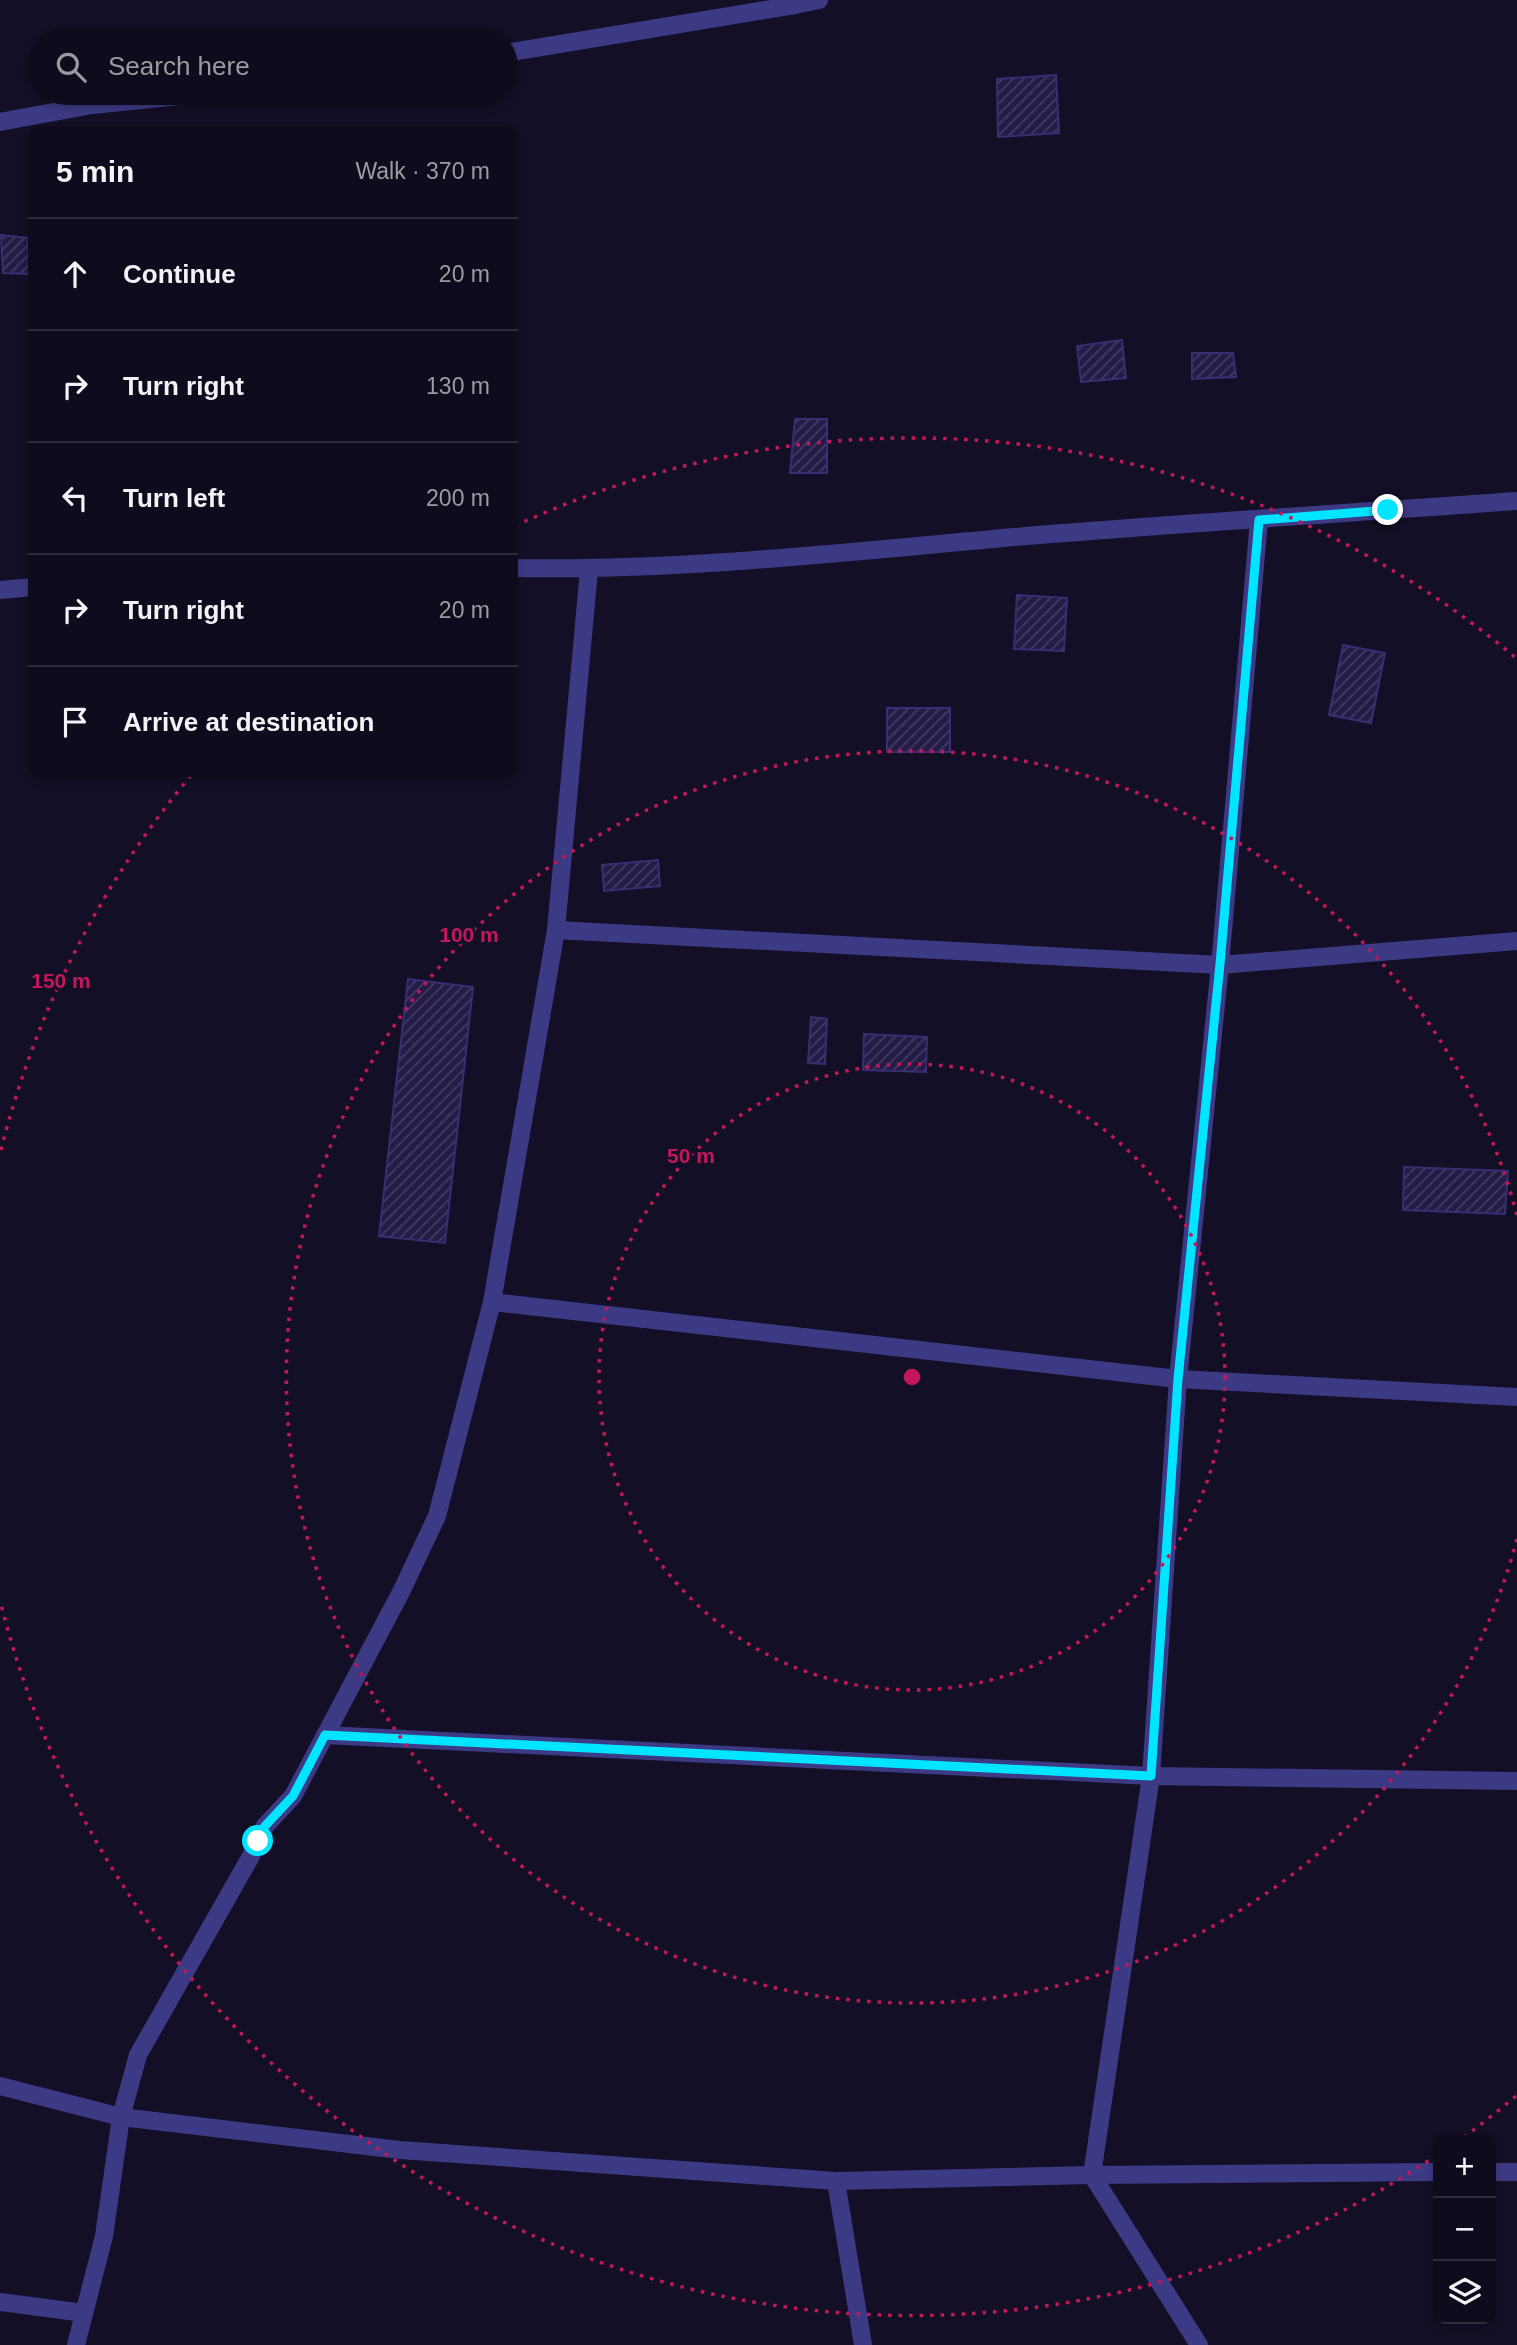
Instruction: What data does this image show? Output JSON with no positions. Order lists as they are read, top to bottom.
{
  "page": {
    "search": "Search here",
    "heading": ["5 min", "Walk · 370 m"],
    "list": [
      ["Continue", "20 m"],
      ["Turn right", "130 m"],
      ["Turn left", "200 m"],
      ["Turn right", "20 m"],
      "Arrive at destination"
    ],
    "map_buttons": ["+", "−"]
  },
  "rings": ["100 m", "150 m", "50 m"]
}
